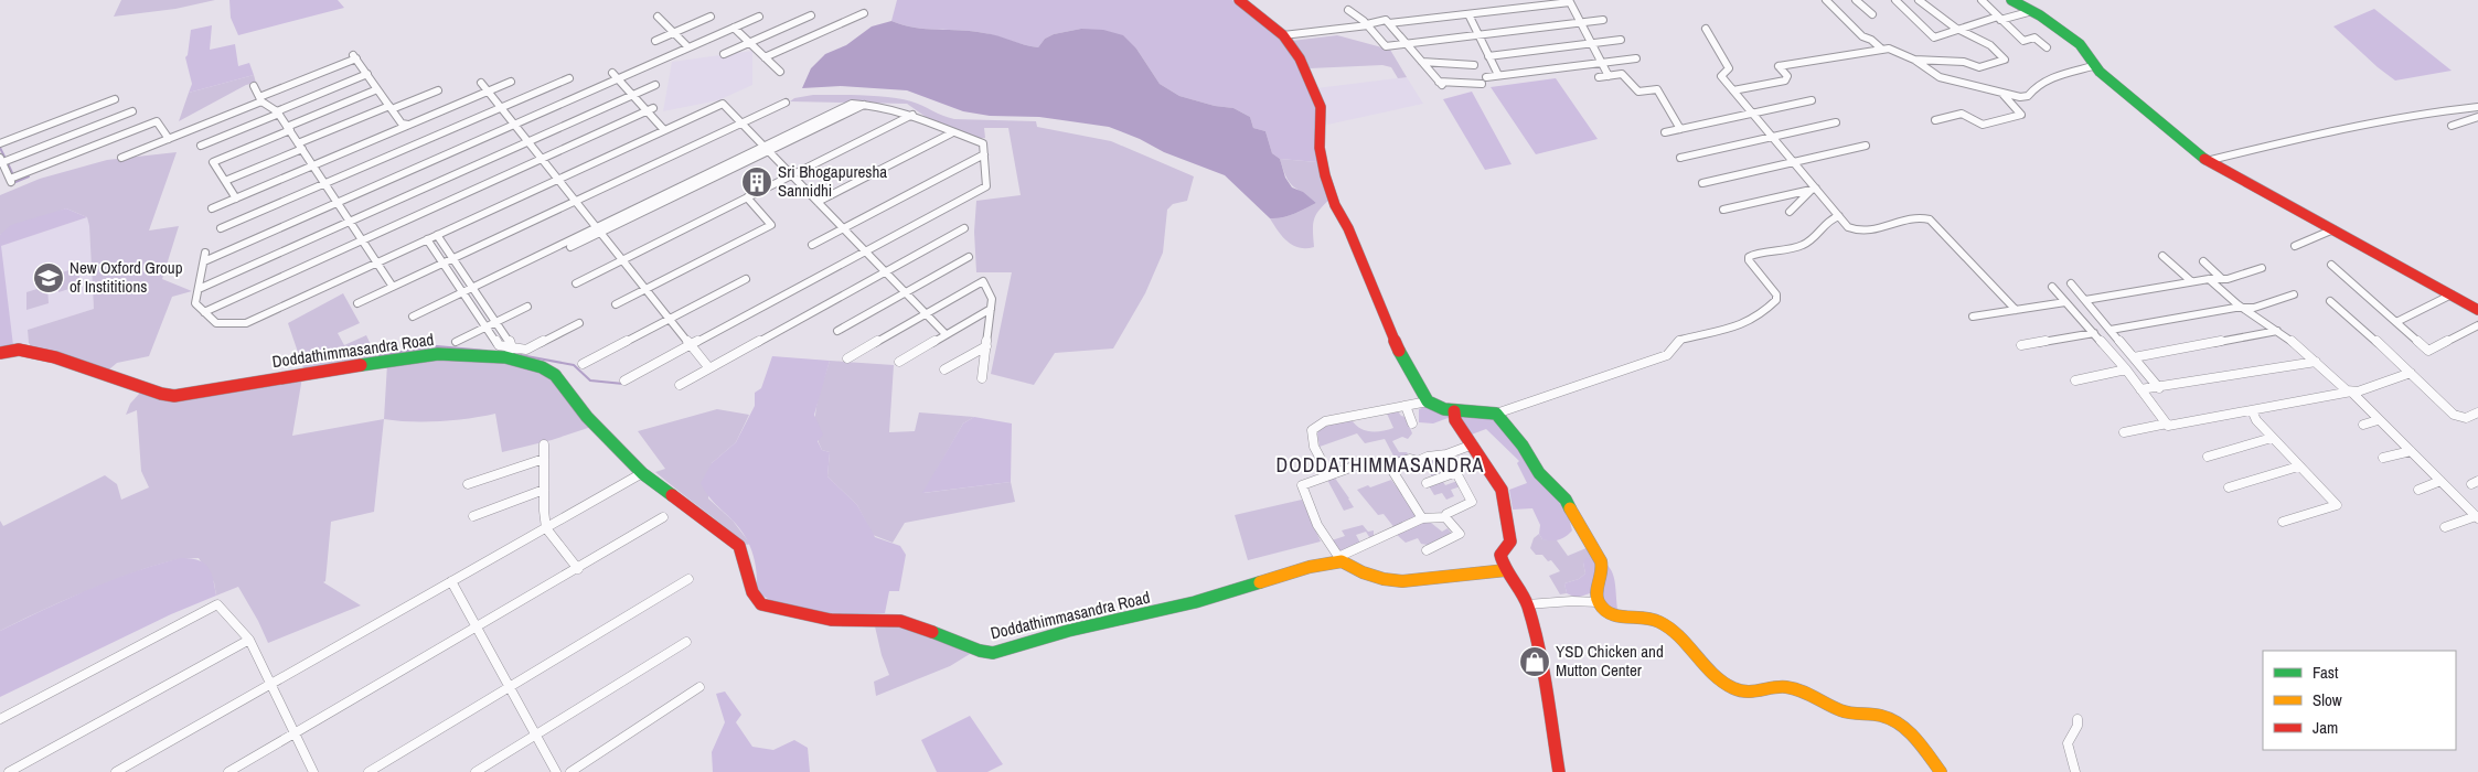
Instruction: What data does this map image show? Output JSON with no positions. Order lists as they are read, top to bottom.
{
  "streets": {
    "street": ["Doddathimmasandra Road"]
  },
  "districts": ["DODDATHIMMASANDRA"],
  "places": {
    "building": ["Sri Bhogapuresha Sannidhi"],
    "school or university": ["New Oxford Group of Instititions"],
    "shop": ["YSD Chicken and Mutton Center"]
  },
  "legend": ["Fast", "Slow", "Jam"]
}
